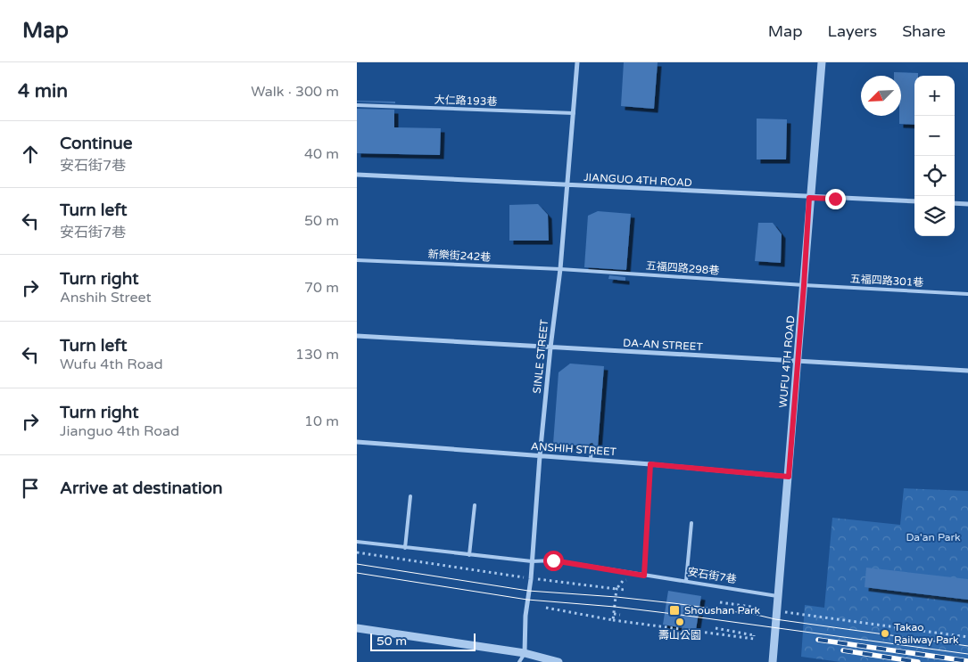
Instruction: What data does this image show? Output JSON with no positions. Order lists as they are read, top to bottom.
{
  "streets": {
    "street": [
      "JIANGUO 4TH ROAD",
      "DA-AN STREET",
      "SINLE STREET",
      "WUFU 4TH ROAD",
      "ANSHIH STREET"
    ],
    "lane": [
      "大仁路193巷",
      "新樂街242巷",
      "五福四路298巷",
      "五福四路301巷",
      "安石街7巷"
    ]
  },
  "crossings": [
    ["大仁路193巷", "SINLE STREET"],
    ["JIANGUO 4TH ROAD", "SINLE STREET"],
    ["JIANGUO 4TH ROAD", "WUFU 4TH ROAD"],
    ["新樂街242巷", "五福四路298巷"],
    ["新樂街242巷", "SINLE STREET"],
    ["五福四路298巷", "五福四路301巷"],
    ["五福四路298巷", "SINLE STREET"],
    ["五福四路298巷", "WUFU 4TH ROAD"],
    ["五福四路301巷", "WUFU 4TH ROAD"],
    ["DA-AN STREET", "SINLE STREET"],
    ["DA-AN STREET", "WUFU 4TH ROAD"],
    ["SINLE STREET", "ANSHIH STREET"],
    ["SINLE STREET", "安石街7巷"],
    ["WUFU 4TH ROAD", "ANSHIH STREET"],
    ["WUFU 4TH ROAD", "安石街7巷"]
  ],
  "parks": ["Da'an Park"],
  "places": {
    "transit": ["Shoushan Park"],
    "other": ["壽山公園", "Takao Railway Park"]
  },
  "scale_bar": "50 m",
  "north": "bottom left",
  "page": {
    "header": "Map",
    "nav": ["Map", "Layers", "Share"],
    "heading": ["4 min", "Walk · 300 m"],
    "map_buttons": ["+", "−"],
    "list": [
      ["Continue", "安石街7巷", "40 m"],
      ["Turn left", "安石街7巷", "50 m"],
      ["Turn right", "Anshih Street", "70 m"],
      ["Turn left", "Wufu 4th Road", "130 m"],
      ["Turn right", "Jianguo 4th Road", "10 m"],
      "Arrive at destination"
    ],
    "scale": "50 m"
  }
}
